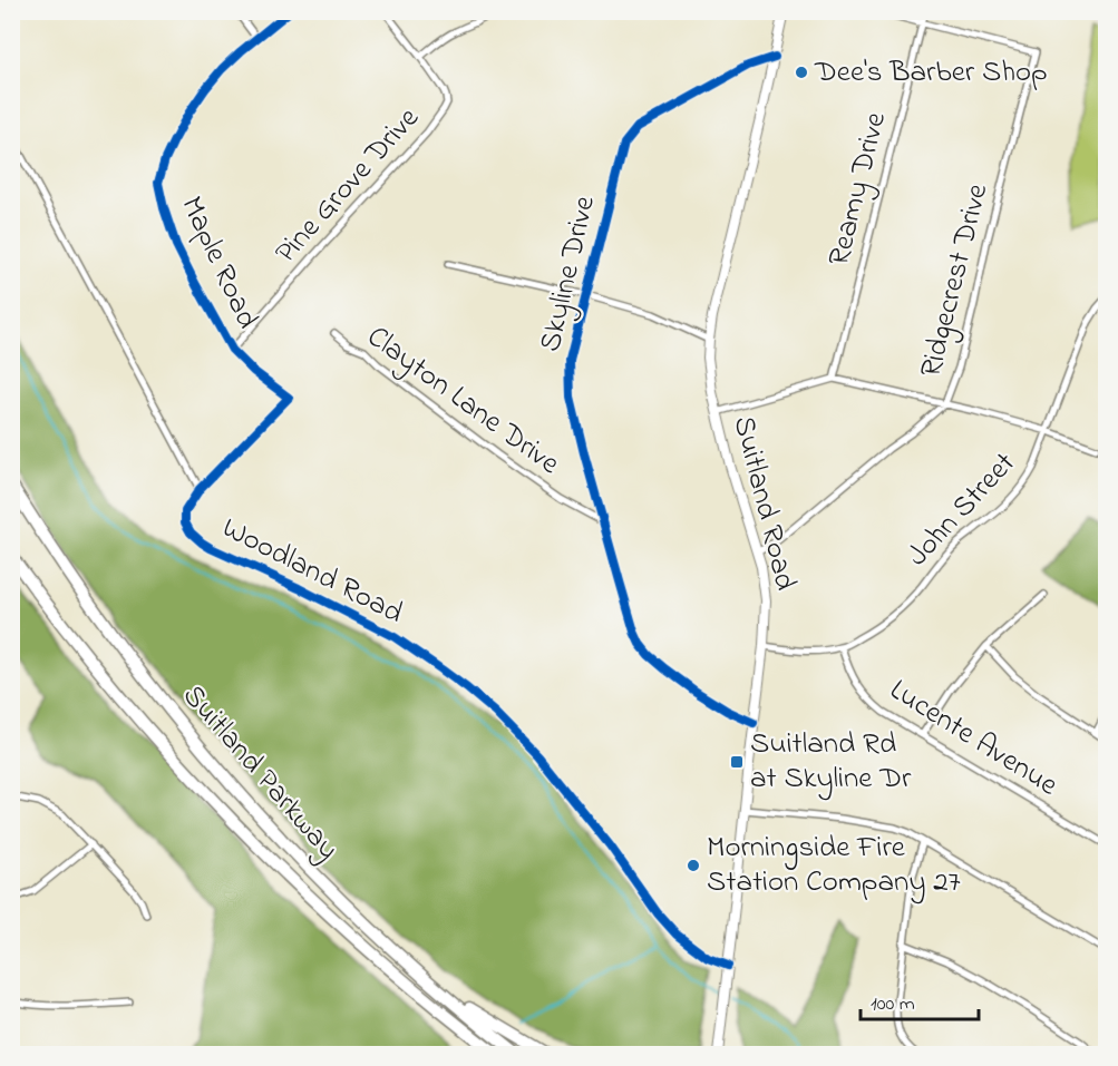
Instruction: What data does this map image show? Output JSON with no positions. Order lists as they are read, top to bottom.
{
  "streets": {
    "highway": ["Suitland Parkway"],
    "main road": ["Suitland Road"],
    "street": [
      "Pine Grove Drive",
      "Reamy Drive",
      "Maple Road",
      "Skyline Drive",
      "Ridgecrest Drive",
      "Clayton Lane Drive",
      "John Street",
      "Woodland Road",
      "Lucente Avenue"
    ]
  },
  "crossings": [
    ["Pine Grove Drive", "Maple Road"],
    ["Reamy Drive", "Ridgecrest Drive"],
    ["Maple Road", "Woodland Road"],
    ["Skyline Drive", "Clayton Lane Drive"],
    ["Skyline Drive", "Suitland Road"],
    ["Ridgecrest Drive", "Suitland Road"],
    ["Suitland Road", "John Street"],
    ["Suitland Road", "Woodland Road"],
    ["John Street", "Lucente Avenue"]
  ],
  "places": {
    "other": ["Dee's Barber Shop", "Morningside Fire Station Company 27"],
    "transit": ["Suitland Rd at Skyline Dr"]
  },
  "scale_bar": "100 m"
}
